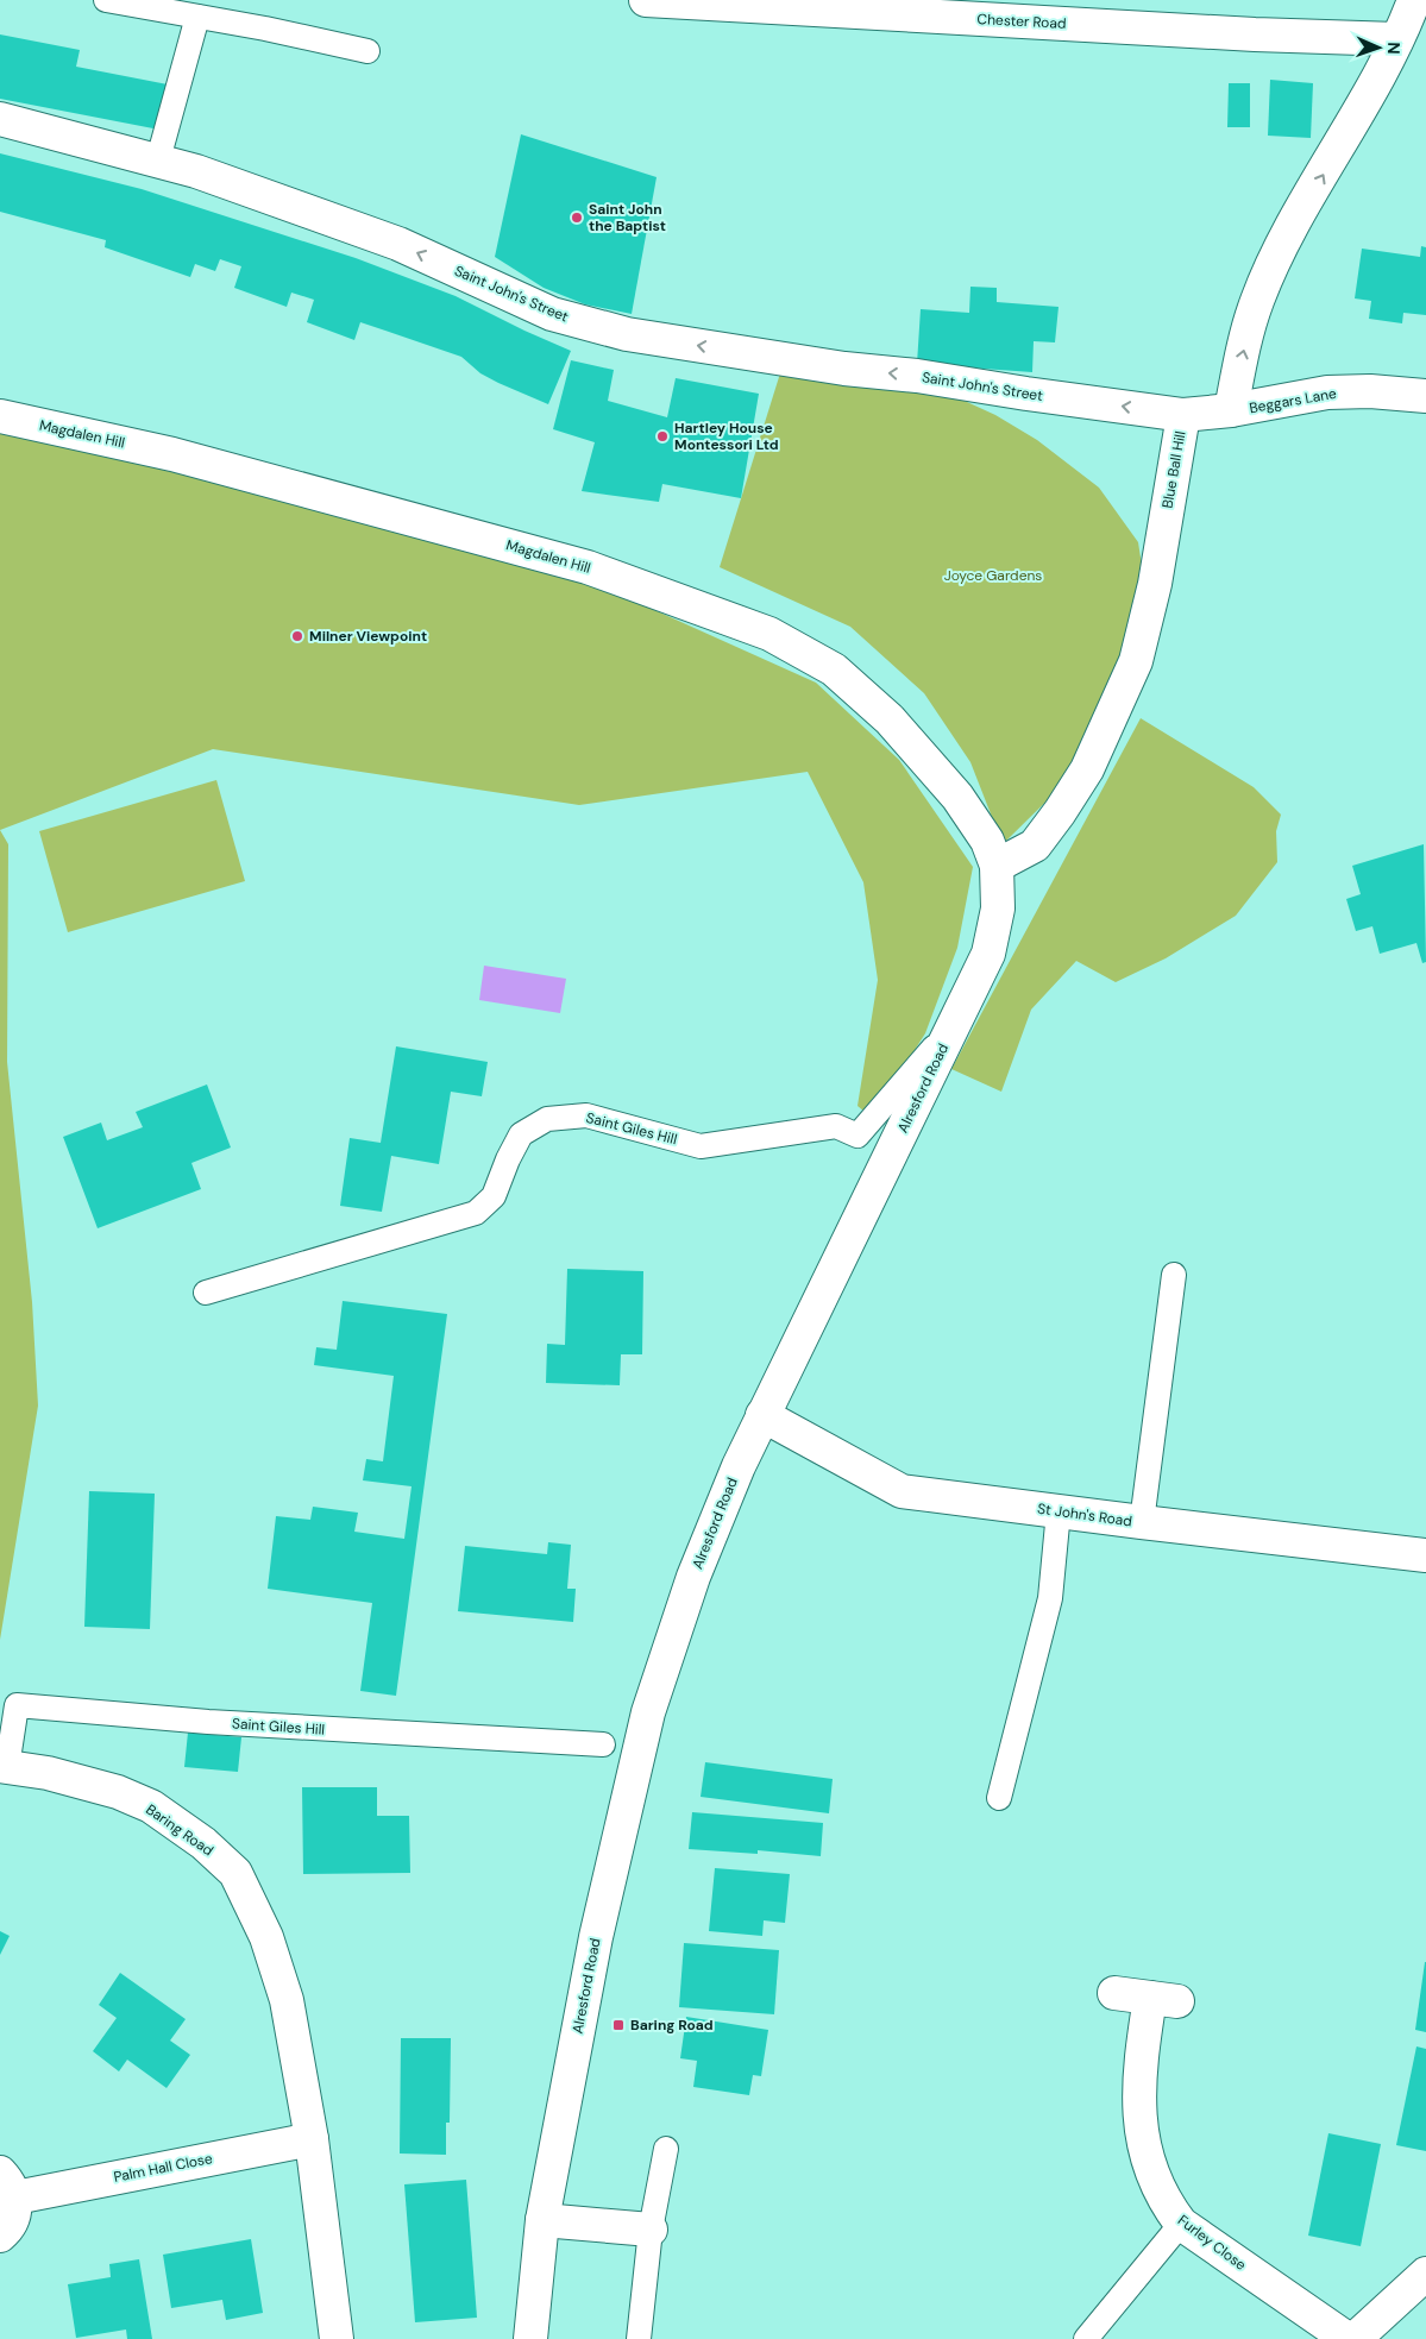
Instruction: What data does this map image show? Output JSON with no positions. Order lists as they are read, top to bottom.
{
  "streets": {
    "street": [
      "Chester Road",
      "Saint John's Street",
      "Beggars Lane",
      "Magdalen Hill",
      "Blue Ball Hill",
      "Alresford Road",
      "St John's Road",
      "Baring Road",
      "Palm Hall Close",
      "Furley Close"
    ],
    "lane": ["Saint Giles Hill"]
  },
  "crossings": [
    ["Saint John's Street", "Blue Ball Hill"],
    ["Beggars Lane", "Blue Ball Hill"],
    ["Magdalen Hill", "Blue Ball Hill"],
    ["Magdalen Hill", "Alresford Road"],
    ["Blue Ball Hill", "Alresford Road"],
    ["Alresford Road", "Saint Giles Hill"],
    ["Alresford Road", "St John's Road"],
    ["Saint Giles Hill", "Baring Road"],
    ["Baring Road", "Palm Hall Close"]
  ],
  "one_way": ["Saint John's Street"],
  "parks": ["Joyce Gardens"],
  "places": {
    "other": ["Saint John the Baptist", "Hartley House Montessori Ltd", "Milner Viewpoint"],
    "transit": ["Baring Road"]
  },
  "north": "right"
}
